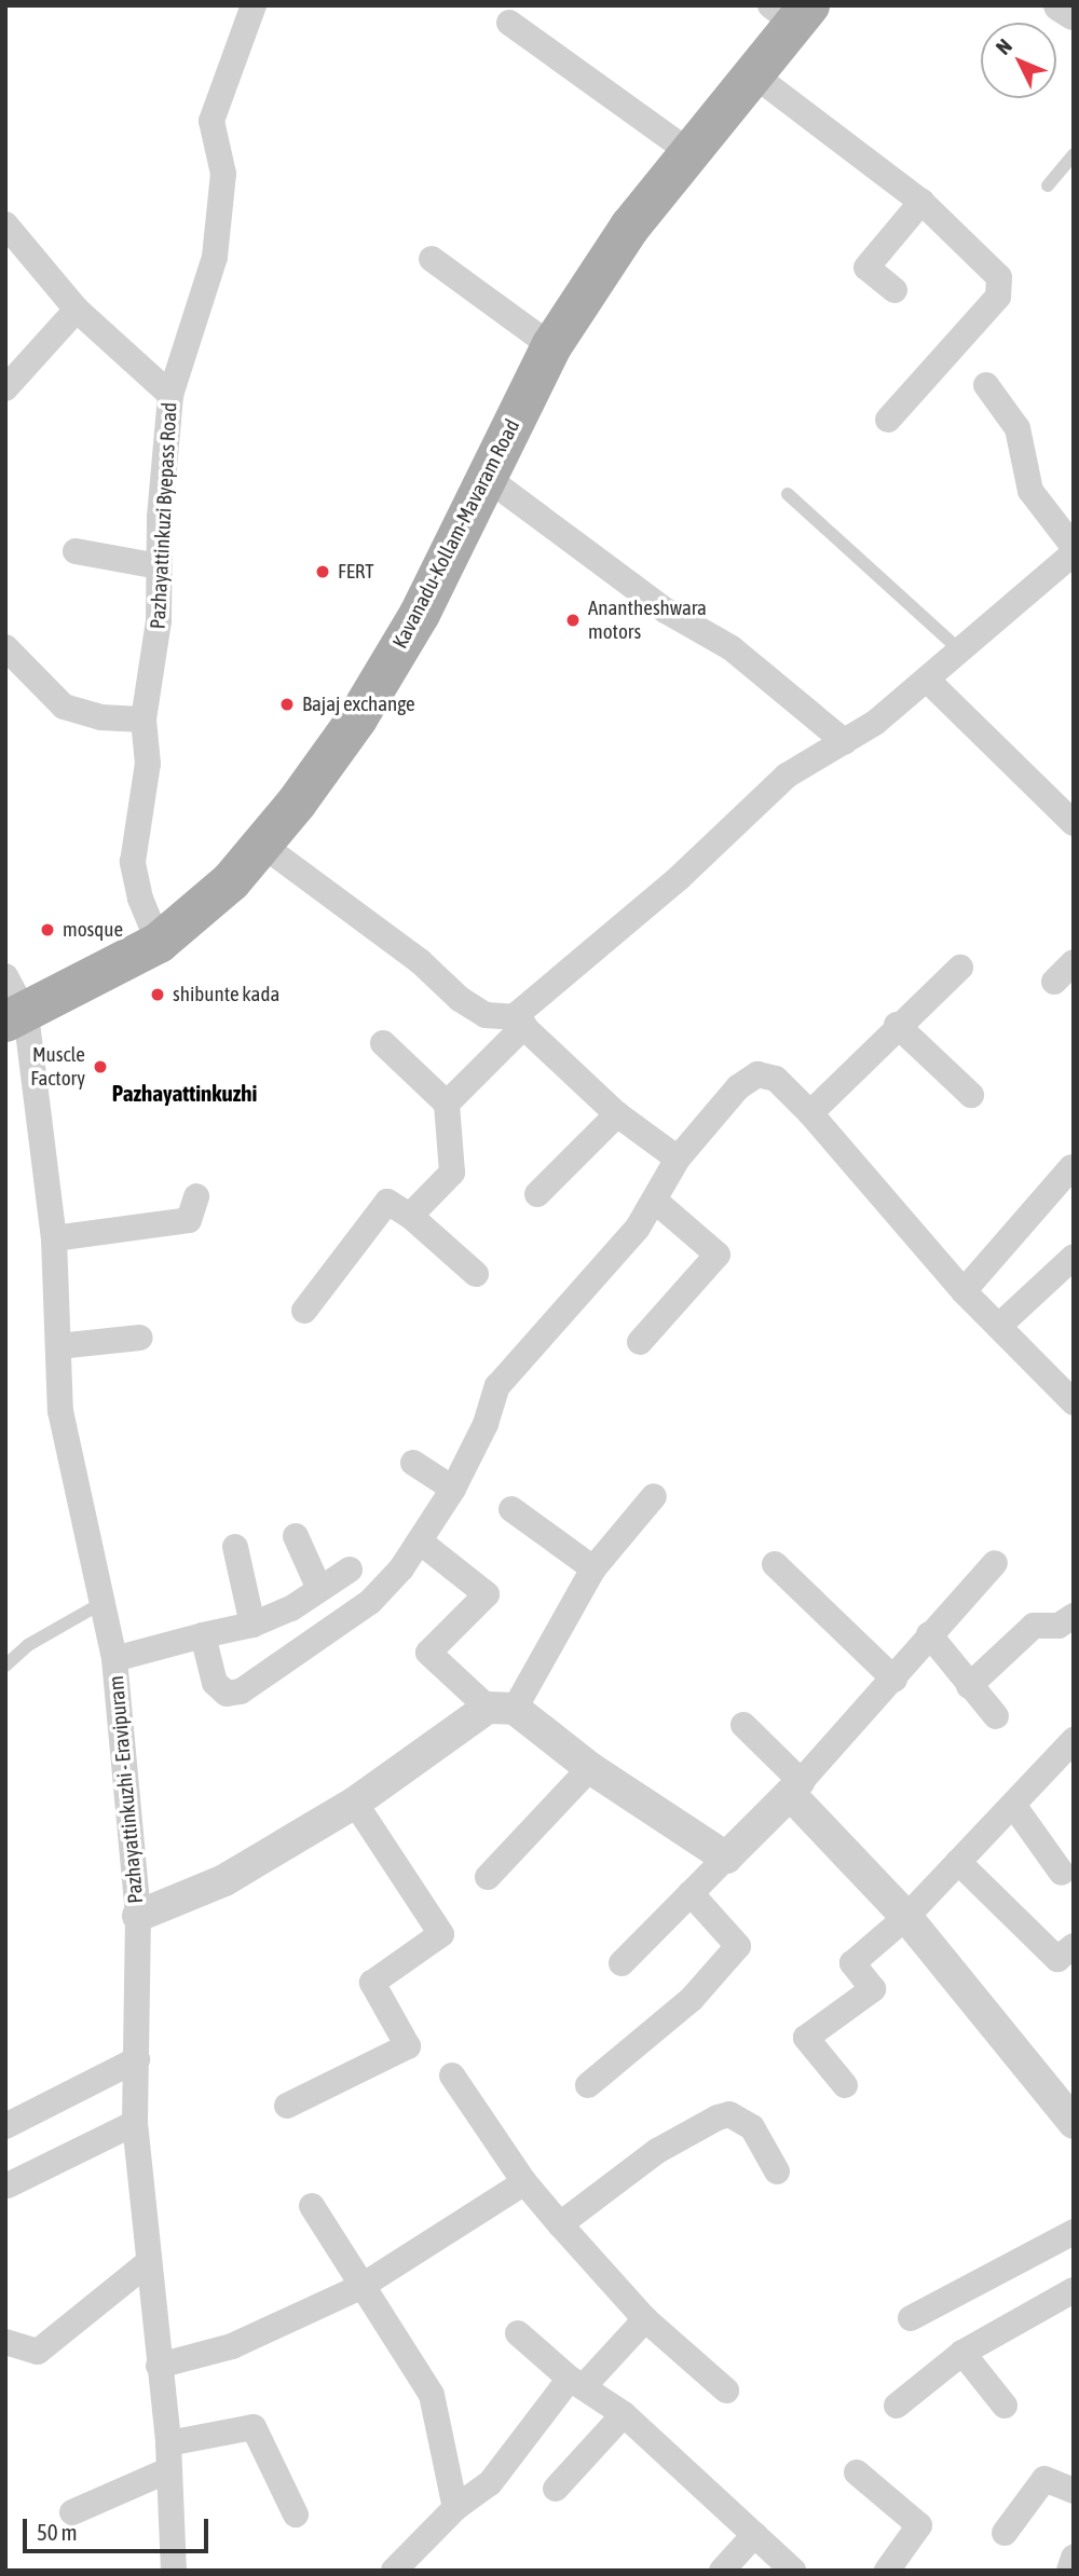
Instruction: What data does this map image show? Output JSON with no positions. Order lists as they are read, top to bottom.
{
  "streets": {
    "main road": ["Kavanadu-Kollam-Mavaram Road"],
    "street": ["Pazhayattinkuzi Byepass Road", "Pazhayattinkuzhi - Eravipuram"]
  },
  "crossings": [
    ["Pazhayattinkuzi Byepass Road", "Kavanadu-Kollam-Mavaram Road"],
    ["Kavanadu-Kollam-Mavaram Road", "Pazhayattinkuzhi - Eravipuram"]
  ],
  "districts": ["Pazhayattinkuzhi"],
  "places": [
    "FERT",
    "Anantheshwara motors",
    "Bajaj exchange",
    "mosque",
    "shibunte kada",
    "Muscle Factory"
  ],
  "scale_bar": "50 m",
  "north": "top left"
}
